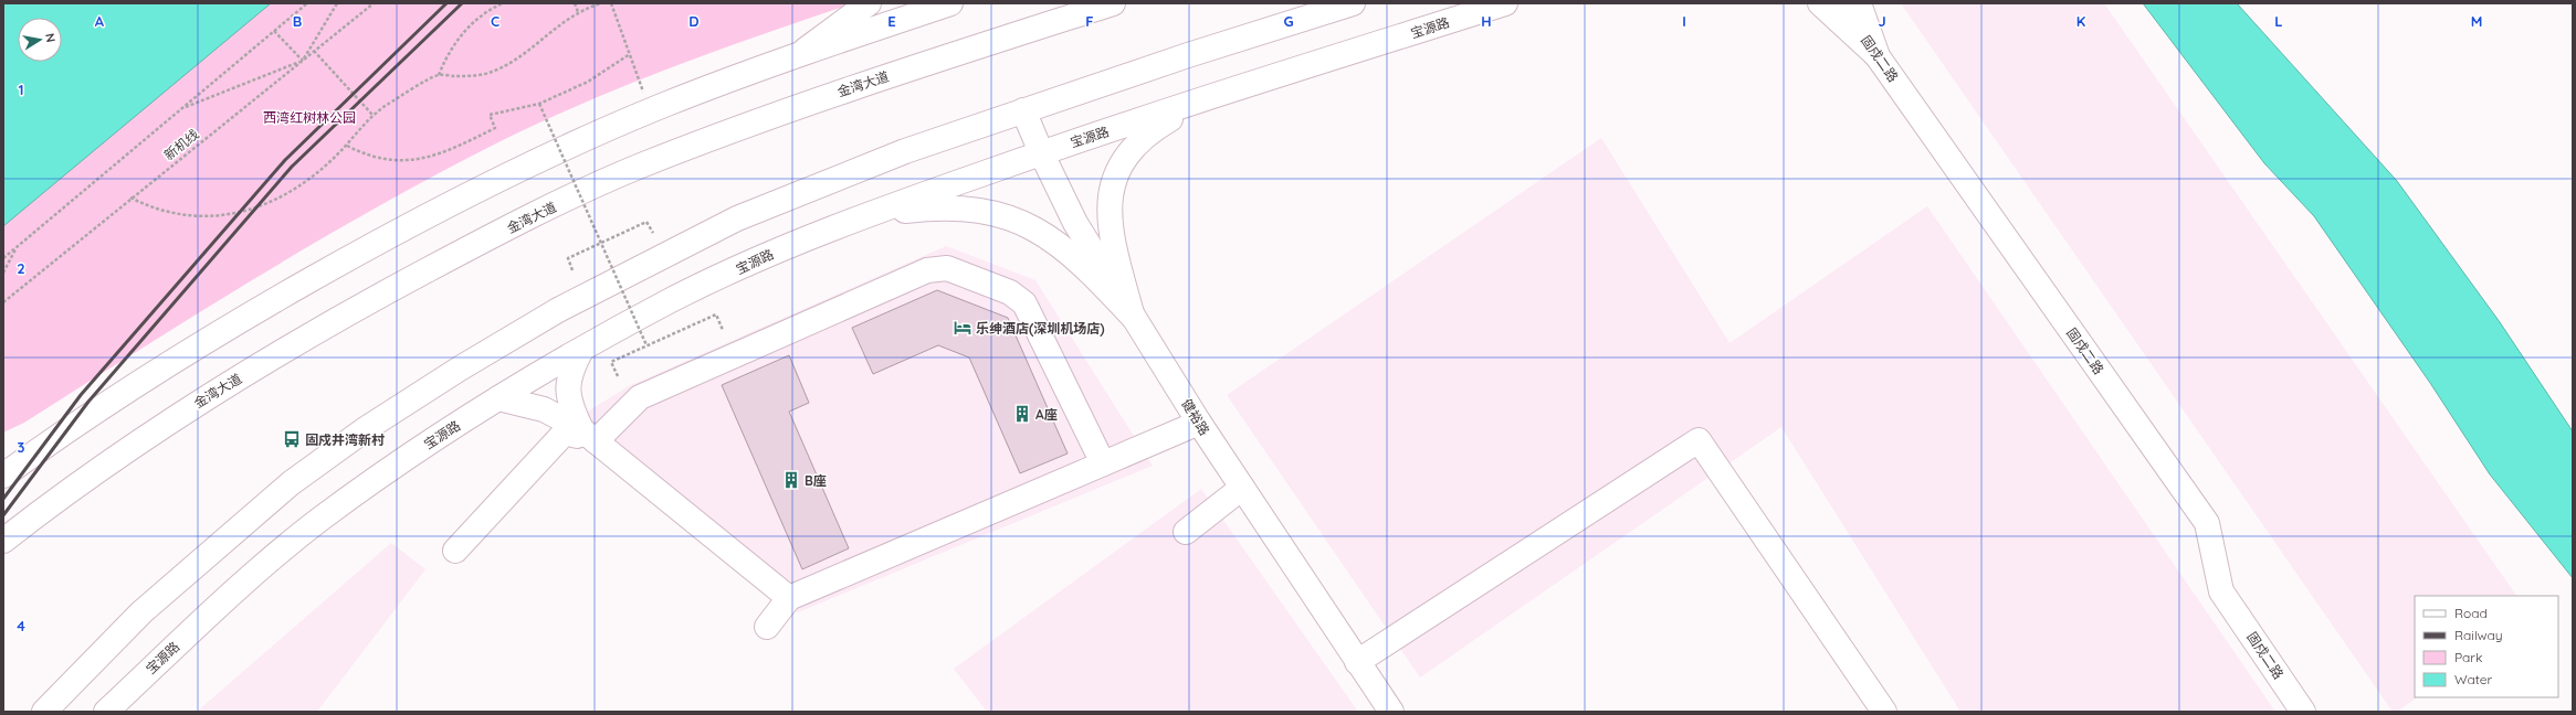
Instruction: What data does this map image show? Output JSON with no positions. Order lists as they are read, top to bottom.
{
  "streets": {
    "main road": [
      "宝源路",
      "固戍二路",
      "金湾大道",
      "健裕路"
    ],
    "path": ["新机线"]
  },
  "crossings": [
    ["宝源路", "健裕路"]
  ],
  "parks": ["西湾红树林公园"],
  "places": {
    "hotel": ["乐绅酒店(深圳机场店)"],
    "building": ["A座", "B座"],
    "bus stop": ["固戍井湾新村"]
  },
  "legend": [
    "Road",
    "Railway",
    "Park",
    "Water"
  ],
  "north": "right",
  "grid": {
    "columns": [
      "A",
      "B",
      "C",
      "D",
      "E",
      "F",
      "G",
      "H",
      "I",
      "J",
      "K",
      "L",
      "M"
    ],
    "rows": [
      "1",
      "2",
      "3",
      "4"
    ]
  }
}
